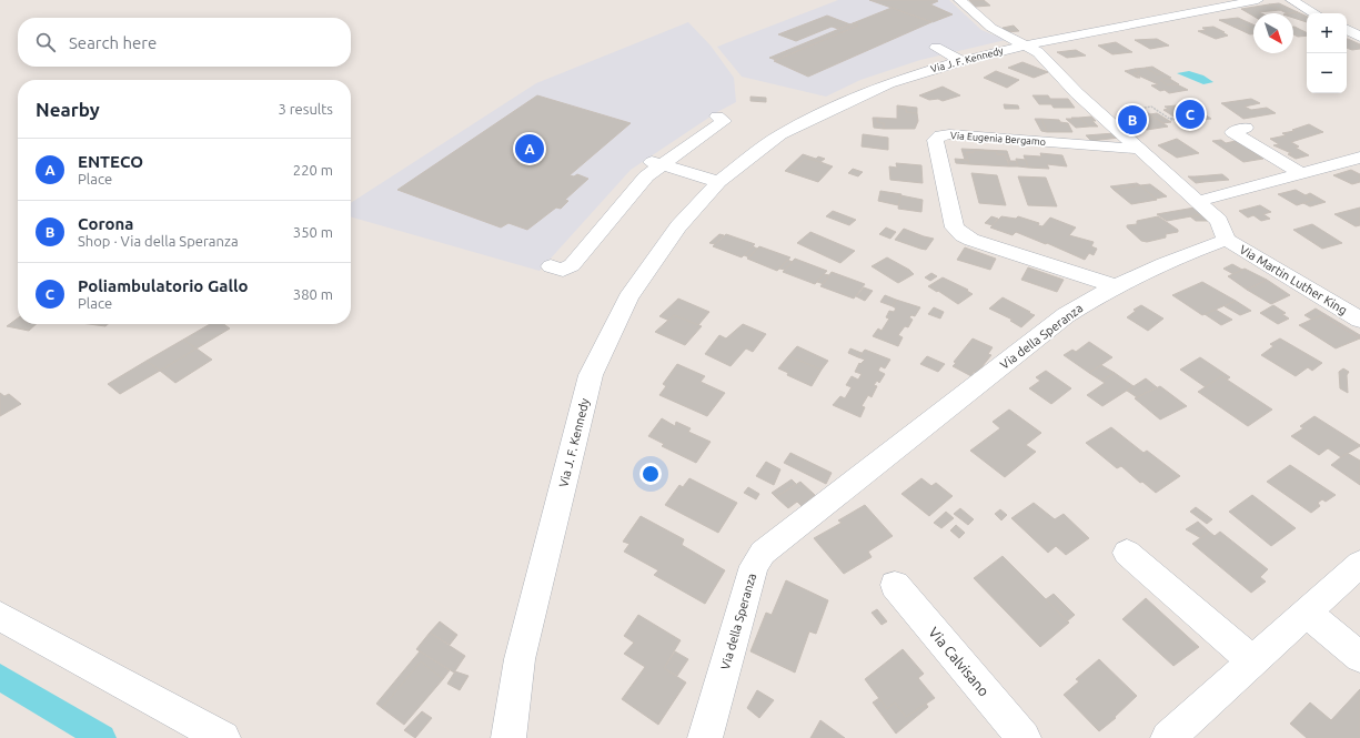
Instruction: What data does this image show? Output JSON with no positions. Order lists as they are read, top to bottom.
{
  "streets": {
    "street": [
      "Via J. F. Kennedy",
      "Via Eugenia Bergamo",
      "Via Martin Luther King",
      "Via della Speranza",
      "Via Calvisano"
    ]
  },
  "crossings": [
    ["Via Eugenia Bergamo", "Via della Speranza"],
    ["Via Martin Luther King", "Via della Speranza"]
  ],
  "north": "bottom right",
  "page": {
    "map_buttons": ["+", "−"],
    "search": "Search here",
    "heading": ["Nearby", "3 results"],
    "pins": ["C", "B", "A"],
    "list": [
      {
        "mark": "A",
        "name": "ENTECO",
        "note": "Place",
        "value": "220 m"
      },
      {
        "mark": "B",
        "name": "Corona",
        "note": "Shop · Via della Speranza",
        "value": "350 m"
      },
      {
        "mark": "C",
        "name": "Poliambulatorio Gallo",
        "note": "Place",
        "value": "380 m"
      }
    ]
  }
}
